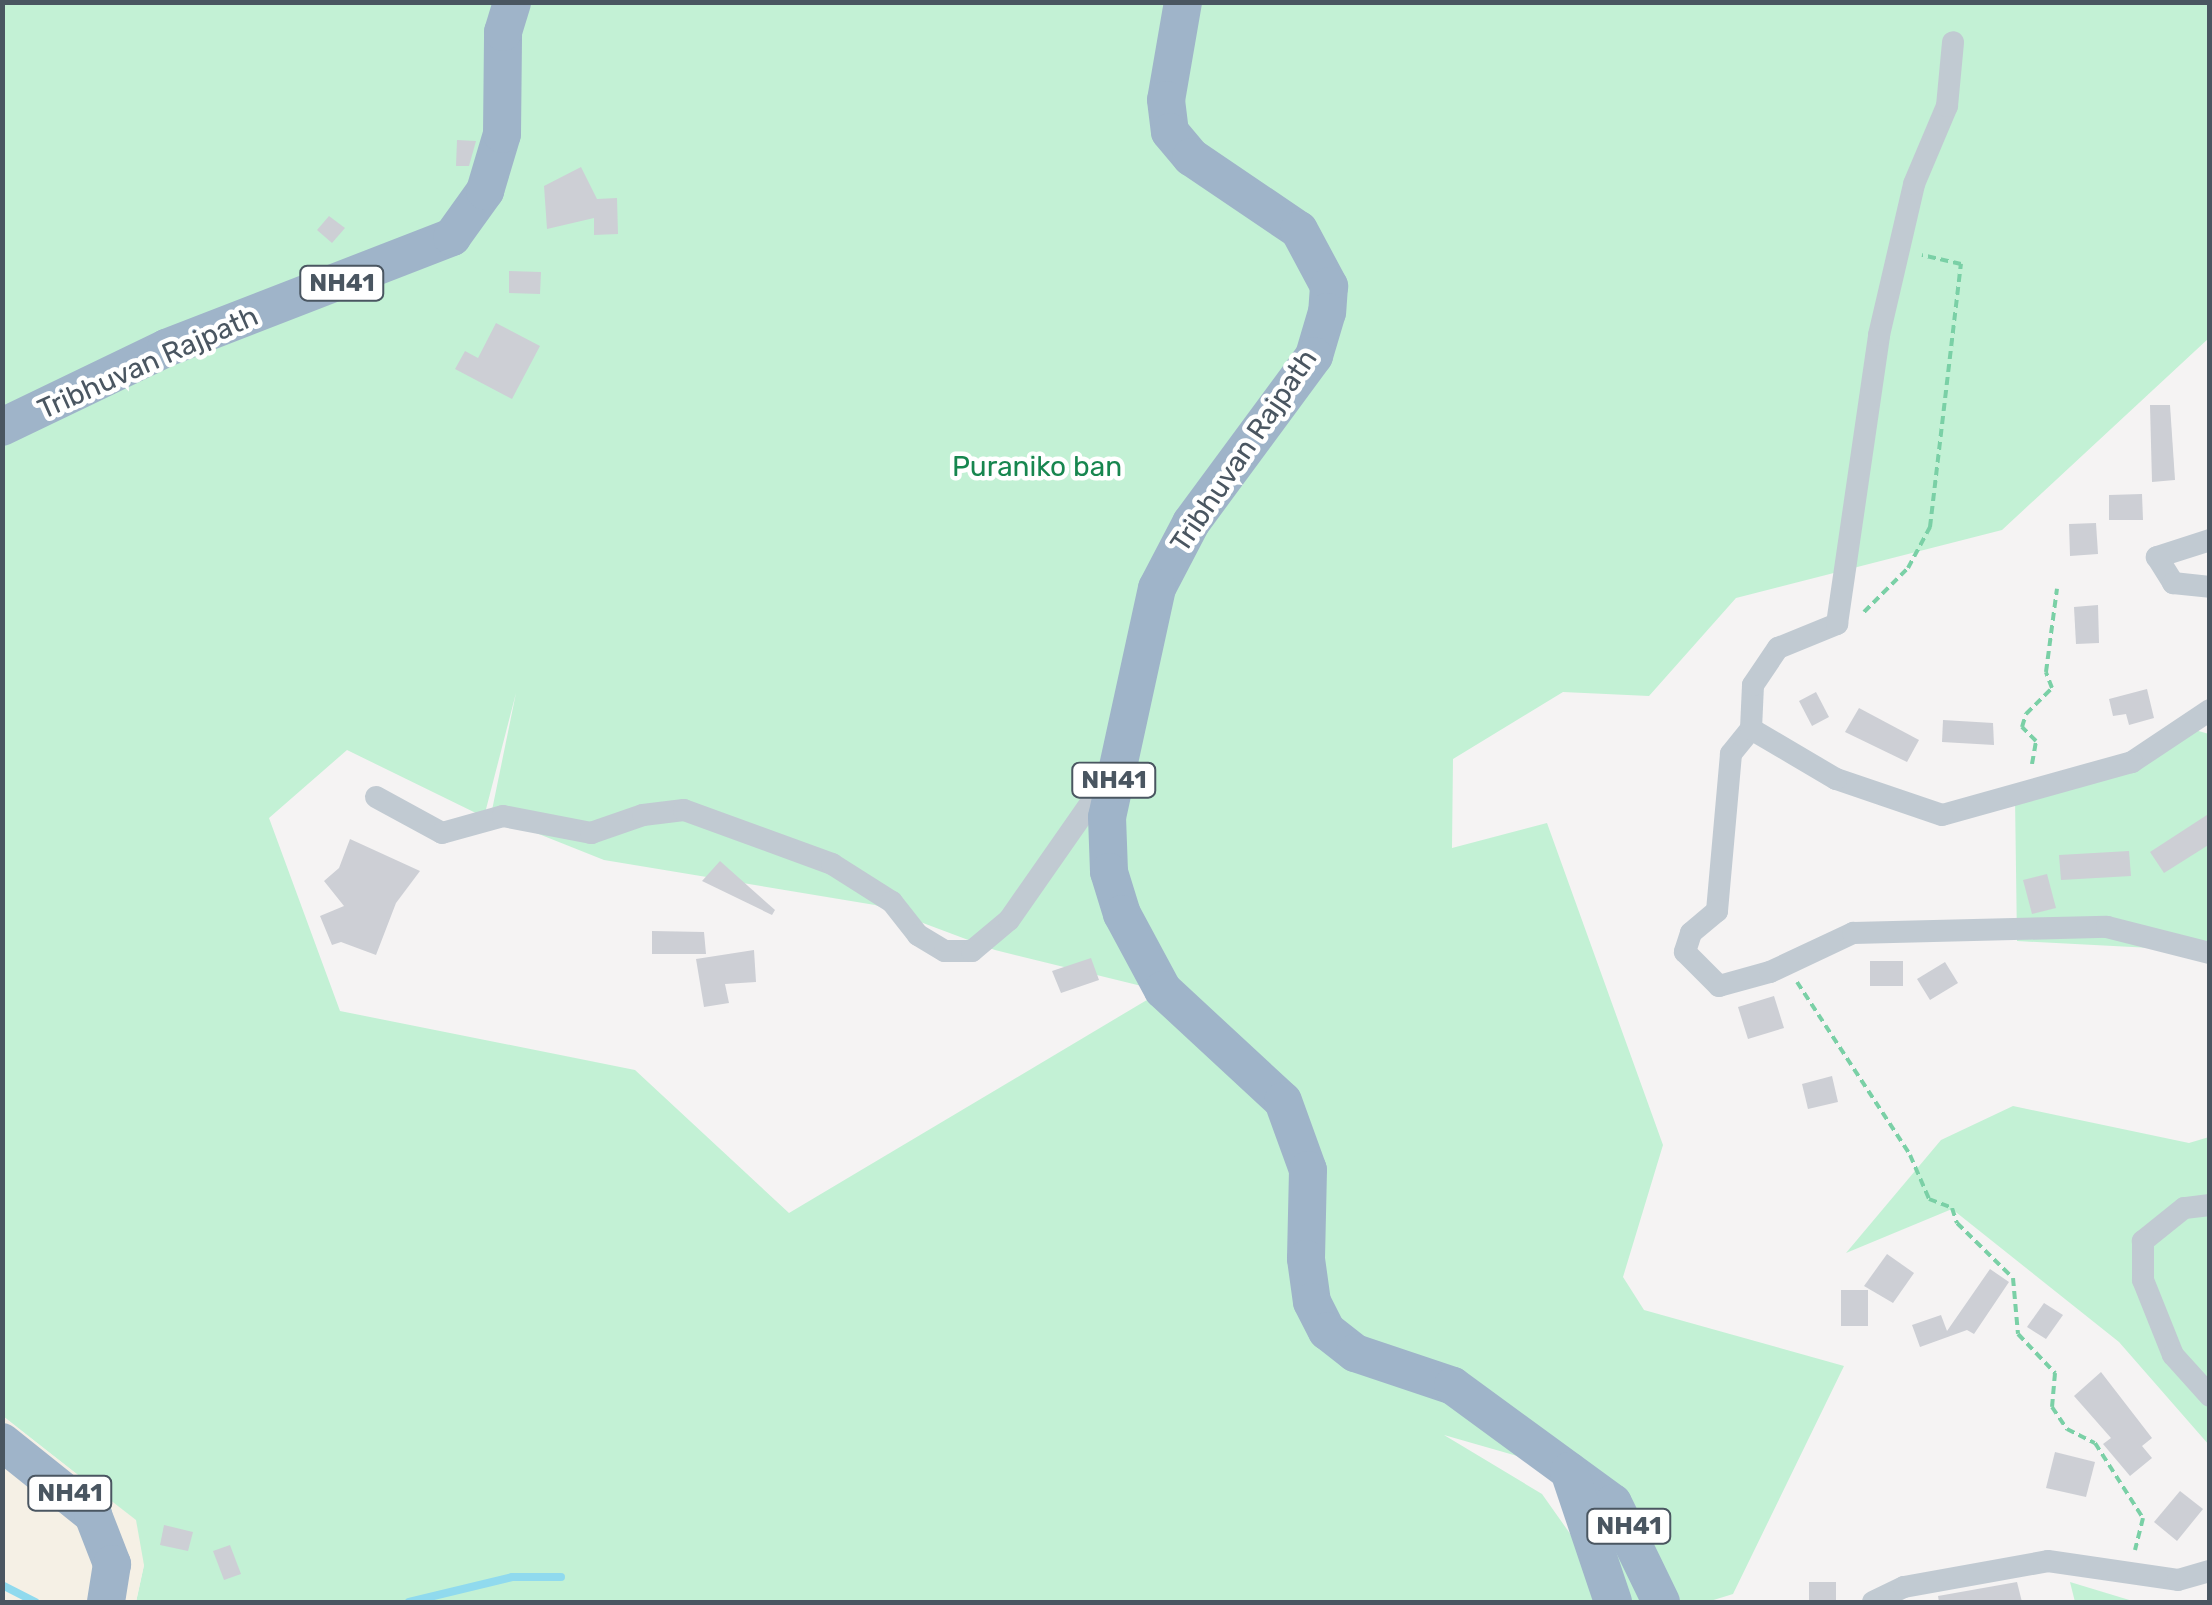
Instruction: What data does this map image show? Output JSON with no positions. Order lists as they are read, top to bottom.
{
  "streets": {
    "highway": ["NH41", "Tribhuvan Rajpath"]
  },
  "crossings": [
    ["NH41", "Tribhuvan Rajpath"]
  ],
  "parks": ["Puraniko ban"]
}
